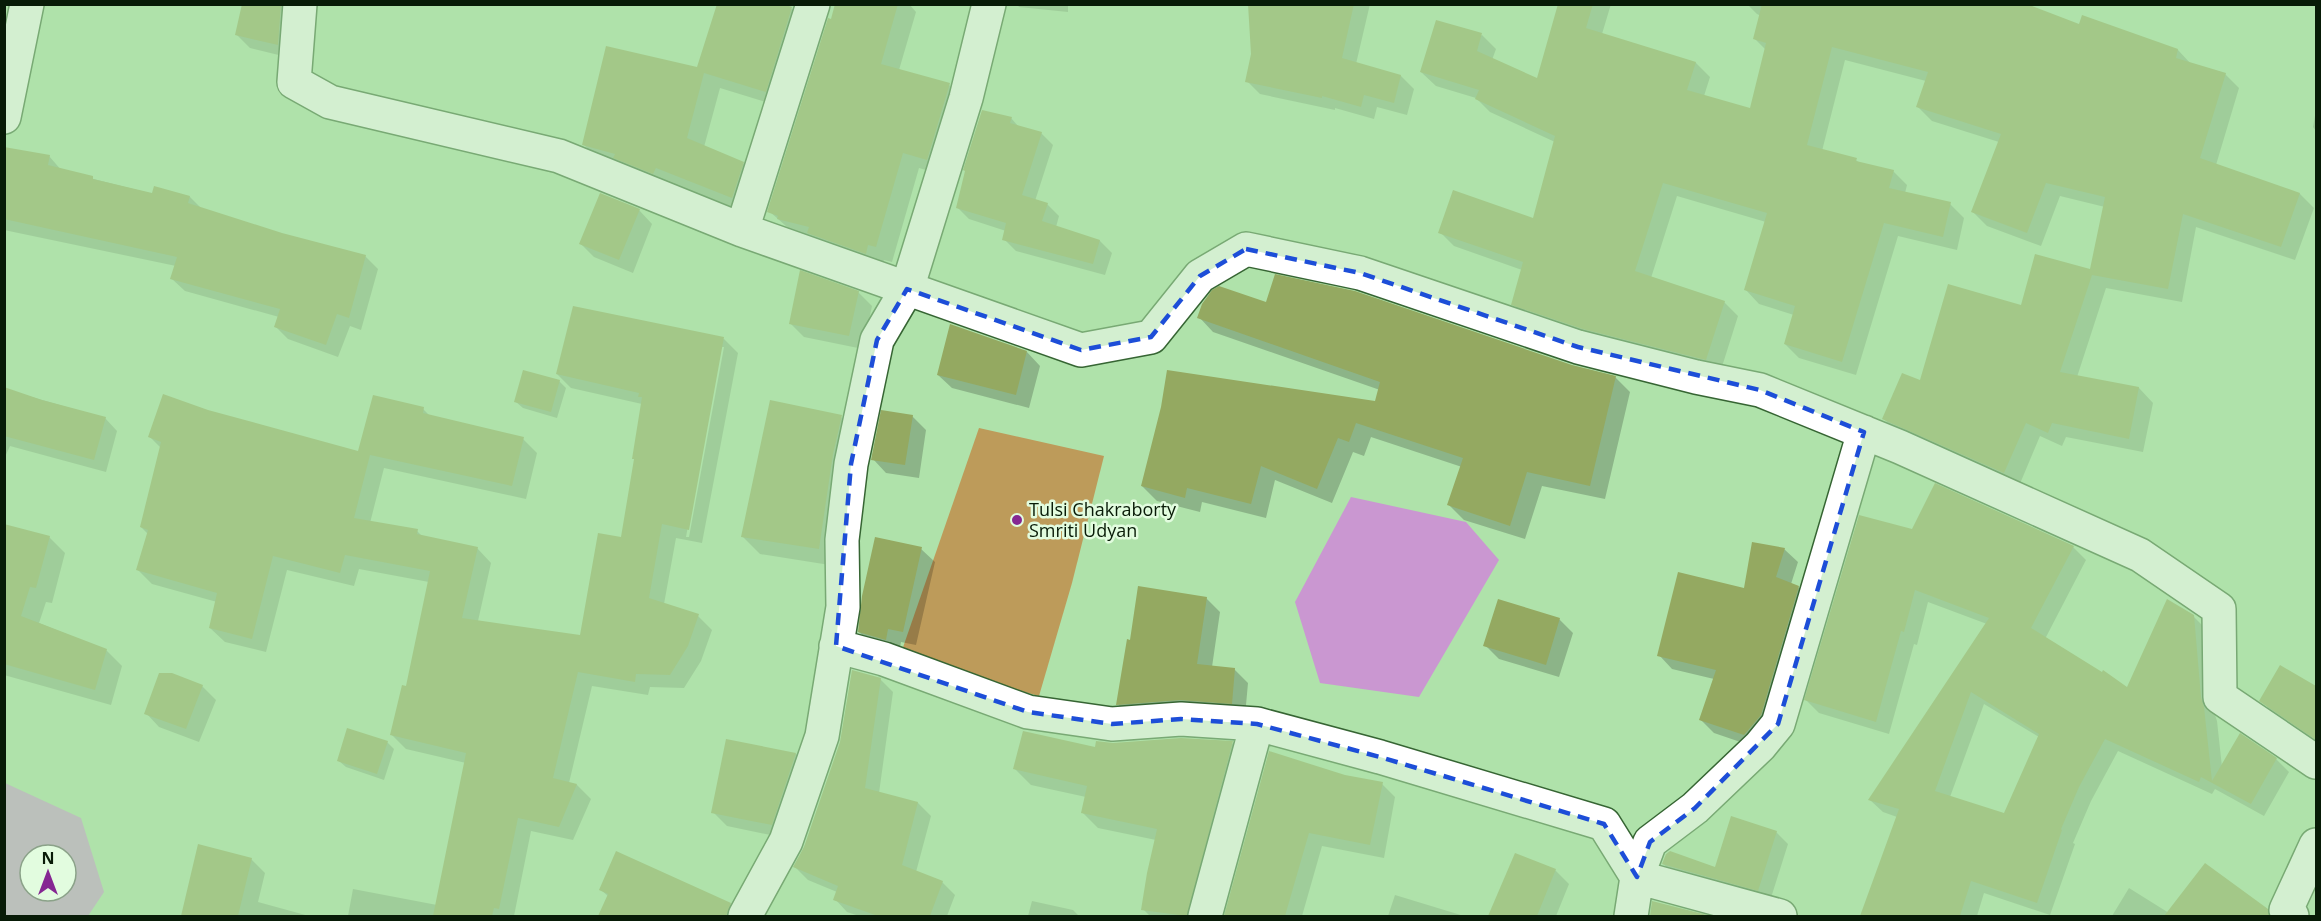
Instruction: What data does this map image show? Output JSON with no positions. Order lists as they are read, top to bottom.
{
  "places": ["Tulsi Chakraborty Smriti Udyan"],
  "north": "top"
}
